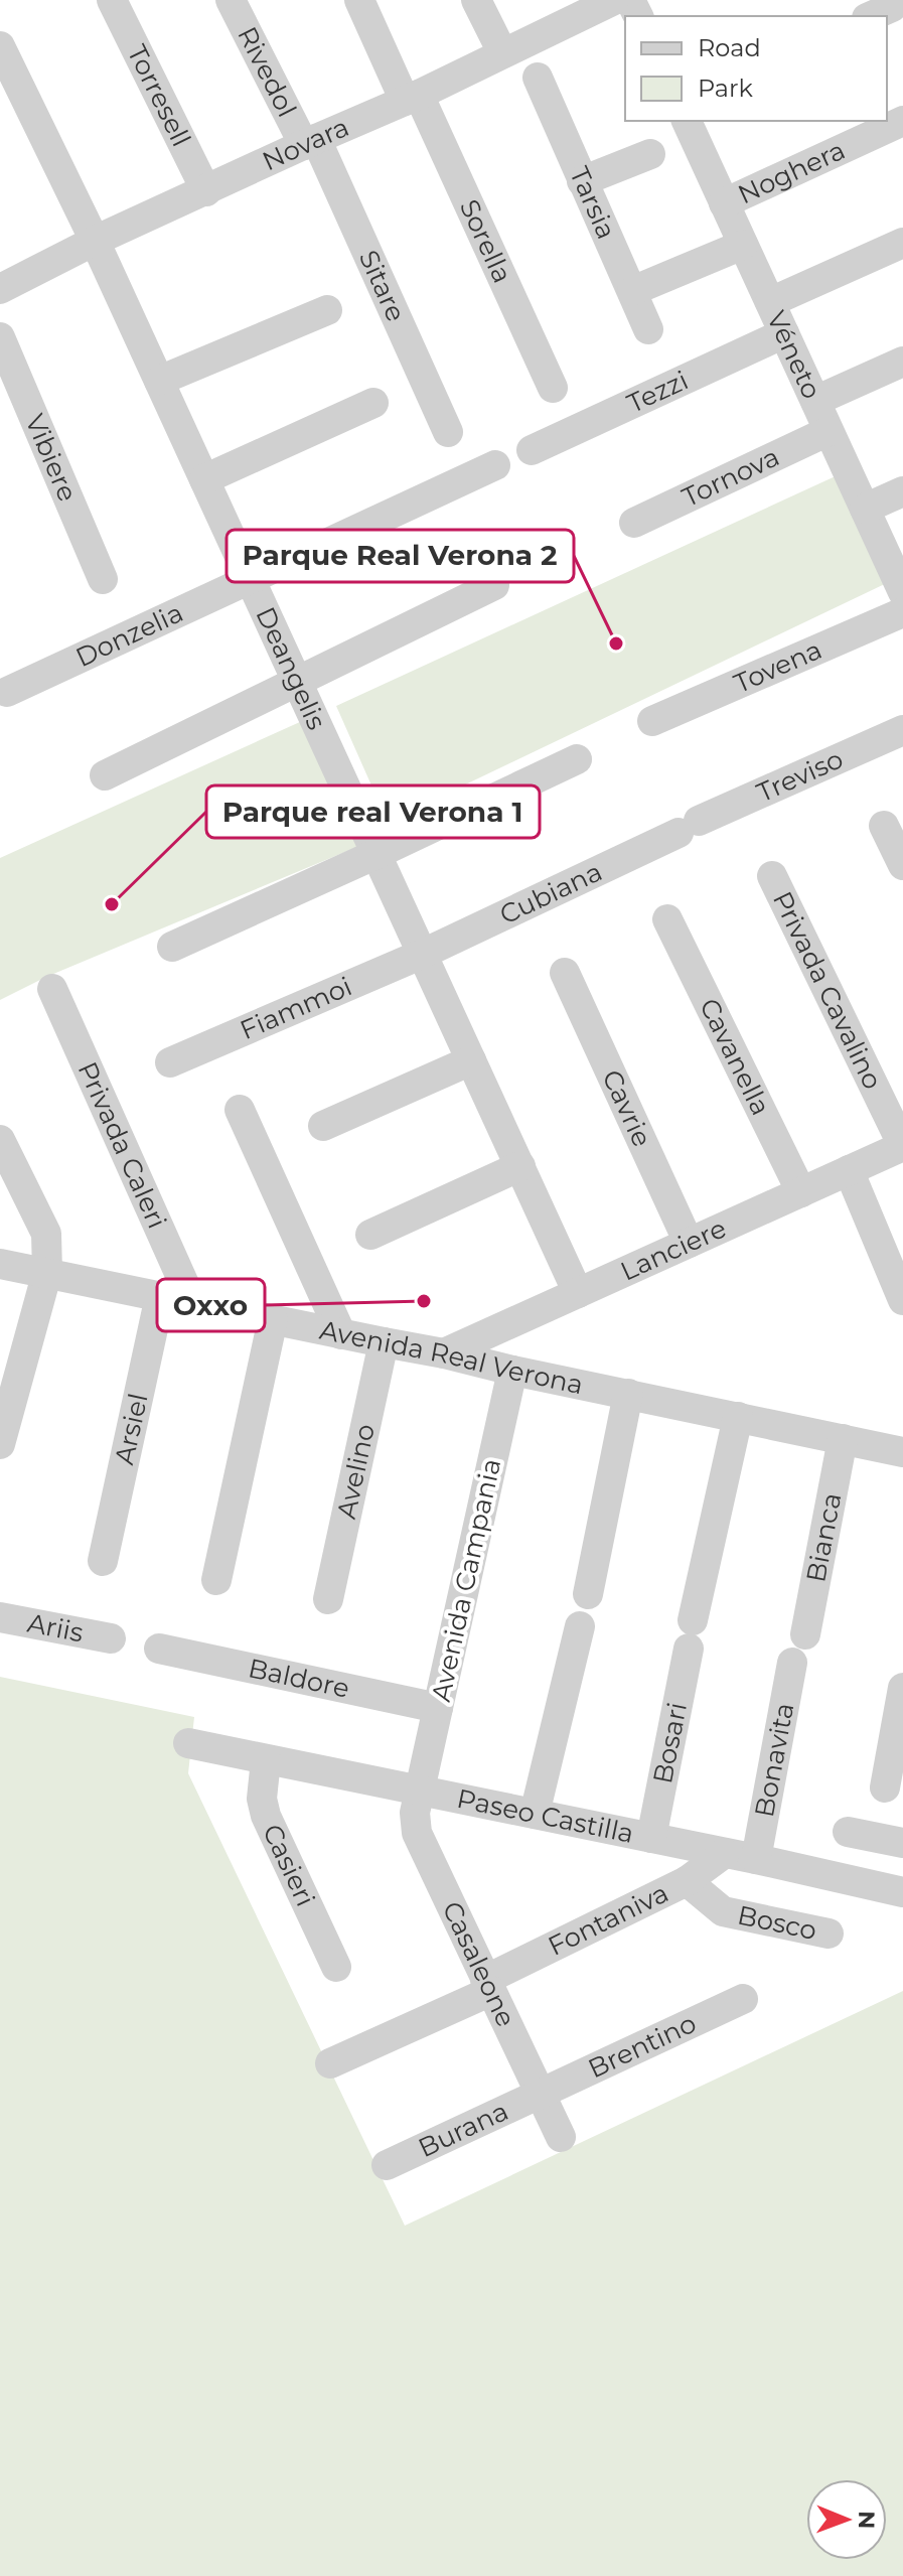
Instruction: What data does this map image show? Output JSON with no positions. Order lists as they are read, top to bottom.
{
  "streets": {
    "street": [
      "Rivedol",
      "Torresell",
      "Novara",
      "Noghera",
      "Tarsia",
      "Sorella",
      "Sitare",
      "Véneto",
      "Tezzi",
      "Vibiere",
      "Tornova",
      "Donzelia",
      "Tovena",
      "Deangelis",
      "Treviso",
      "Cubiana",
      "Privada Cavalino",
      "Fiammoi",
      "Cavanella",
      "Cavrie",
      "Privada Caleri",
      "Lanciere",
      "Avenida Real Verona",
      "Arsiel",
      "Avelino",
      "Bianca",
      "Avenida Campania",
      "Ariis",
      "Baldore",
      "Bosari",
      "Bonavita",
      "Paseo Castilla",
      "Casieri",
      "Fontaniva",
      "Bosco",
      "Casaleone",
      "Brentino",
      "Burana"
    ]
  },
  "crossings": [
    ["Rivedol", "Novara"],
    ["Rivedol", "Sitare"],
    ["Torresell", "Novara"],
    ["Novara", "Sorella"],
    ["Novara", "Sitare"],
    ["Novara", "Deangelis"],
    ["Noghera", "Véneto"],
    ["Véneto", "Tezzi"],
    ["Véneto", "Tornova"],
    ["Donzelia", "Deangelis"],
    ["Deangelis", "Cubiana"],
    ["Deangelis", "Fiammoi"],
    ["Deangelis", "Lanciere"],
    ["Treviso", "Cubiana"],
    ["Cubiana", "Fiammoi"],
    ["Privada Cavalino", "Lanciere"],
    ["Cavanella", "Lanciere"],
    ["Cavrie", "Lanciere"],
    ["Privada Caleri", "Avenida Real Verona"],
    ["Lanciere", "Avenida Real Verona"],
    ["Avenida Real Verona", "Arsiel"],
    ["Avenida Real Verona", "Avelino"],
    ["Avenida Real Verona", "Bianca"],
    ["Avenida Real Verona", "Avenida Campania"],
    ["Avenida Real Verona", "Bosari"],
    ["Avenida Campania", "Baldore"],
    ["Avenida Campania", "Paseo Castilla"],
    ["Avenida Campania", "Casaleone"],
    ["Bosari", "Paseo Castilla"],
    ["Bonavita", "Paseo Castilla"],
    ["Paseo Castilla", "Casieri"],
    ["Paseo Castilla", "Fontaniva"],
    ["Paseo Castilla", "Casaleone"],
    ["Fontaniva", "Bosco"],
    ["Fontaniva", "Casaleone"],
    ["Casaleone", "Brentino"],
    ["Casaleone", "Burana"],
    ["Brentino", "Burana"]
  ],
  "places": ["Parque Real Verona 2", "Parque real Verona 1", "Oxxo"],
  "legend": ["Road", "Park"],
  "north": "right"
}
